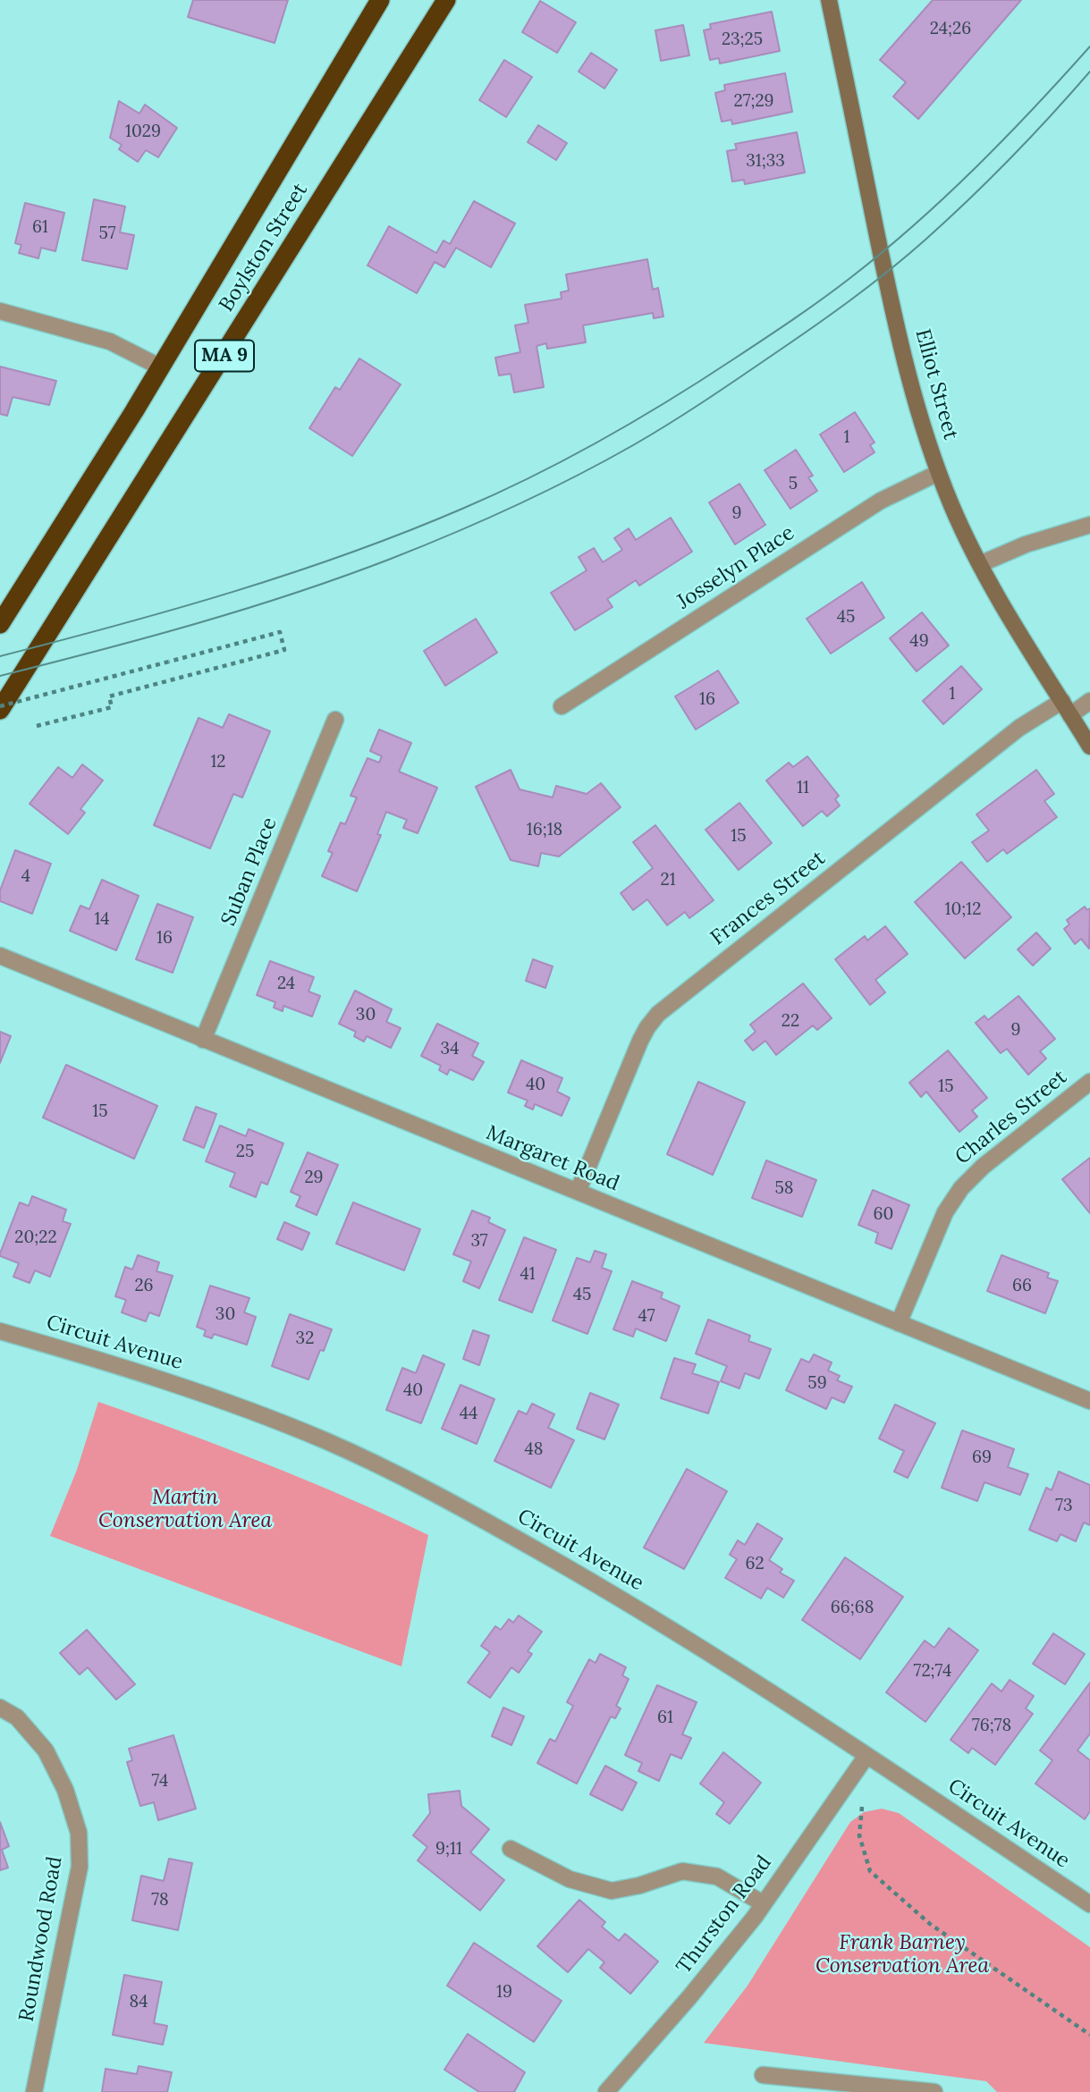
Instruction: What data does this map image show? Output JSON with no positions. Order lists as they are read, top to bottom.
{
  "streets": {
    "highway": ["Boylston Street", "MA 9"],
    "street": [
      "Elliot Street",
      "Josselyn Place",
      "Suban Place",
      "Frances Street",
      "Charles Street",
      "Margaret Road",
      "Circuit Avenue",
      "Thurston Road",
      "Roundwood Road"
    ]
  },
  "crossings": [
    ["Elliot Street", "Josselyn Place"],
    ["Elliot Street", "Frances Street"],
    ["Suban Place", "Margaret Road"],
    ["Frances Street", "Margaret Road"],
    ["Charles Street", "Margaret Road"],
    ["Circuit Avenue", "Thurston Road"]
  ],
  "parks": ["Martin Conservation Area", "Frank Barney Conservation Area"],
  "house_numbers": [
    "24;26",
    "23;25",
    "27;29",
    "1029",
    "31;33",
    "61",
    "57",
    "1",
    "5",
    "9",
    "45",
    "49",
    "1",
    "16",
    "12",
    "11",
    "16;18",
    "15",
    "4",
    "21",
    "10;12",
    "14",
    "16",
    "24",
    "30",
    "22",
    "9",
    "34",
    "40",
    "15",
    "15",
    "25",
    "29",
    "58",
    "60",
    "20;22",
    "37",
    "41",
    "26",
    "66",
    "45",
    "30",
    "47",
    "32",
    "59",
    "40",
    "44",
    "48",
    "69",
    "73",
    "62",
    "66;68",
    "72;74",
    "61",
    "76;78",
    "74",
    "9;11",
    "78",
    "19",
    "84"
  ]
}
